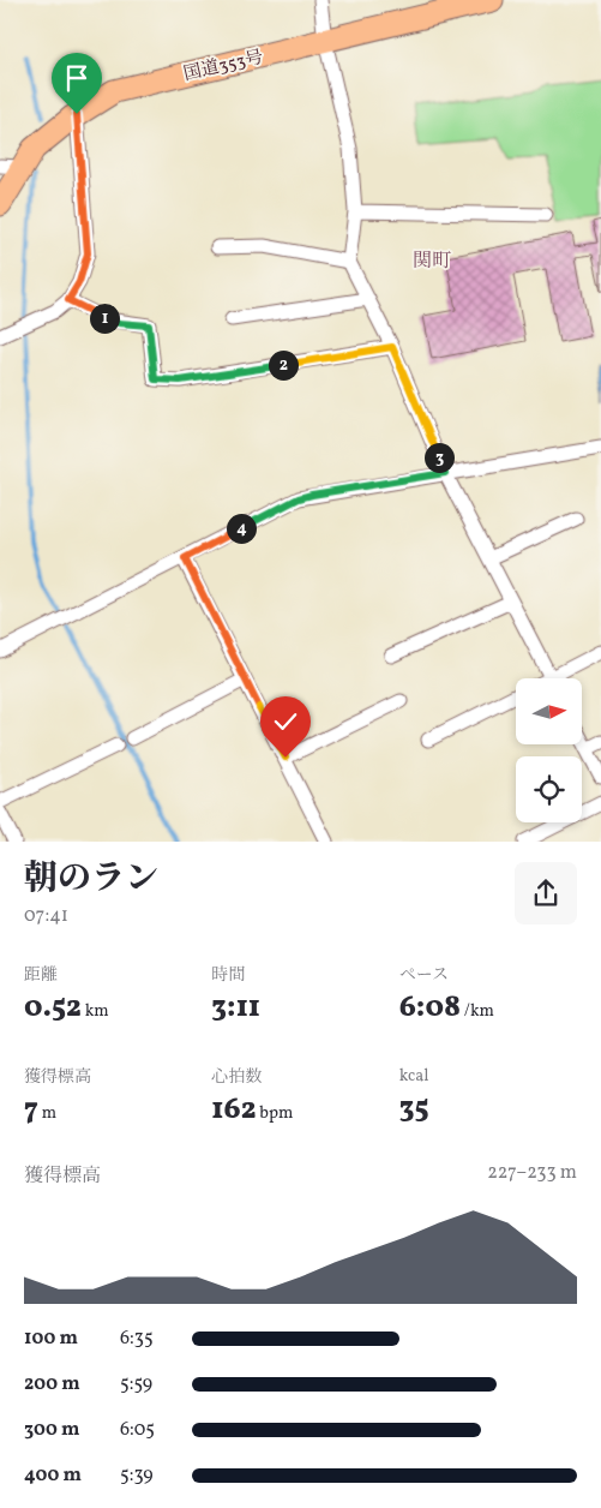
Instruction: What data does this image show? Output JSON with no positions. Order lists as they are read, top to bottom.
{
  "streets": {
    "highway": ["国道353号"]
  },
  "districts": ["関町"],
  "north": "right",
  "page": {
    "pins": [
      "1",
      "2",
      "3",
      "4"
    ],
    "heading": ["朝のラン", "07:41"],
    "stats": [
      ["距離", "0.52 km"],
      ["時間", "3:11"],
      ["ペース", "6:08 /km"],
      ["獲得標高", "7 m"],
      ["心拍数", "162 bpm"],
      ["kcal", "35"]
    ],
    "chart": ["獲得標高", "227–233 m"],
    "list": [
      {
        "name": "100 m",
        "note": "6:35"
      },
      {
        "name": "200 m",
        "note": "5:59"
      },
      {
        "name": "300 m",
        "note": "6:05"
      },
      {
        "name": "400 m",
        "note": "5:39"
      }
    ]
  }
}
